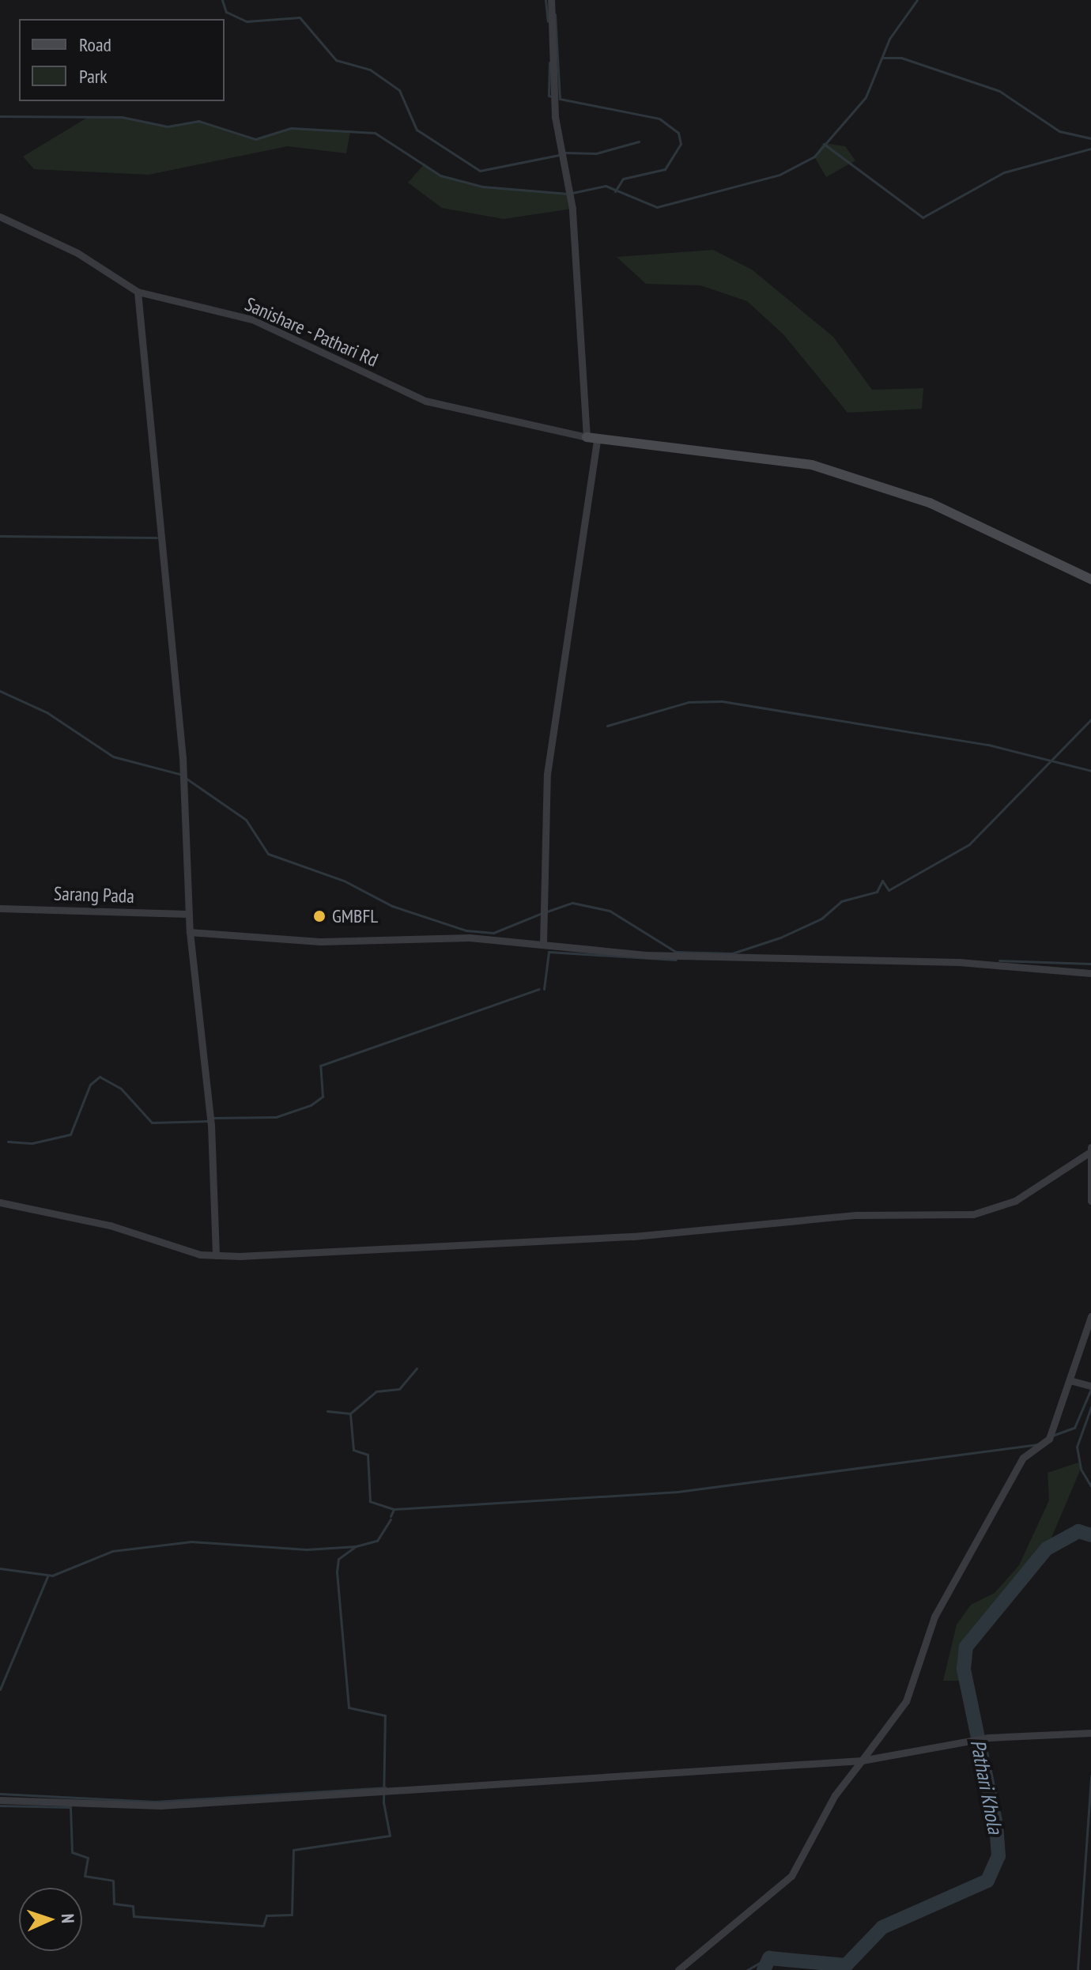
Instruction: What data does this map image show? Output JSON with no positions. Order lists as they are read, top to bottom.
{
  "streets": {
    "street": ["Sanishare - Pathari Rd", "Sarang Pada"]
  },
  "water": ["Pathari Khola"],
  "places": ["GMBFL"],
  "legend": ["Road", "Park"],
  "north": "right"
}
